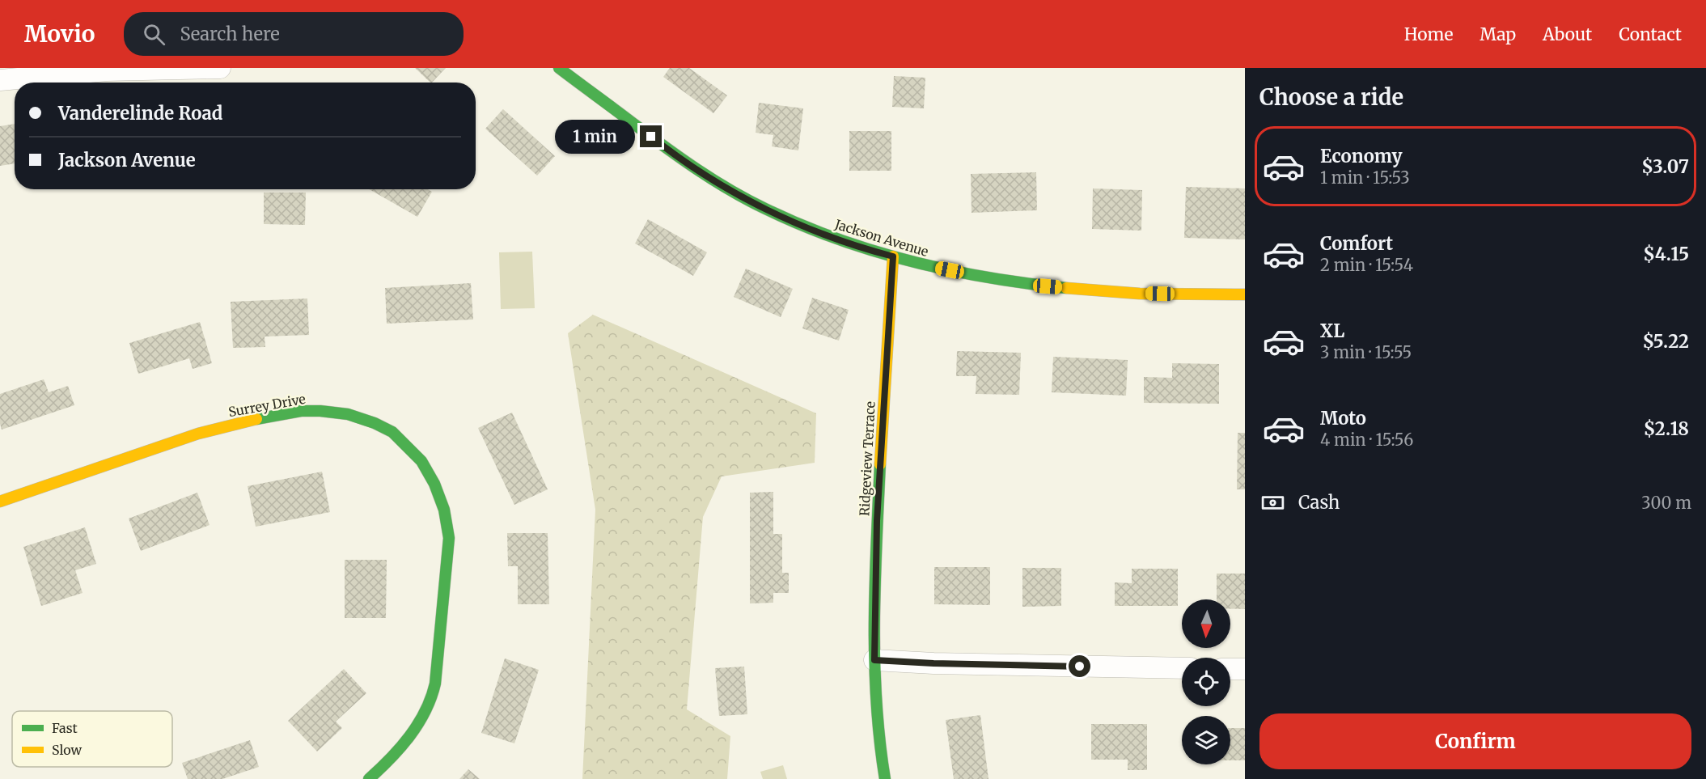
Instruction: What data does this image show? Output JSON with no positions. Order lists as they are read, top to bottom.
{
  "streets": {
    "street": ["Jackson Avenue", "Surrey Drive", "Ridgeview Terrace"]
  },
  "crossings": [
    ["Jackson Avenue", "Ridgeview Terrace"]
  ],
  "legend": ["Fast", "Slow"],
  "north": "bottom",
  "page": {
    "header": "Movio",
    "search": "Search here",
    "nav": [
      "Home",
      "Map",
      "About",
      "Contact"
    ],
    "heading": "Choose a ride",
    "banner": ["Vanderelinde Road", "Jackson Avenue"],
    "bubble": "1 min",
    "list": [
      {
        "name": "Economy",
        "note": "1 min · 15:53",
        "value": "$3.07"
      },
      {
        "name": "Comfort",
        "note": "2 min · 15:54",
        "value": "$4.15"
      },
      {
        "name": "XL",
        "note": "3 min · 15:55",
        "value": "$5.22"
      },
      {
        "name": "Moto",
        "note": "4 min · 15:56",
        "value": "$2.18"
      }
    ],
    "pay": ["Cash", "300 m"],
    "buttons": "Confirm"
  }
}
